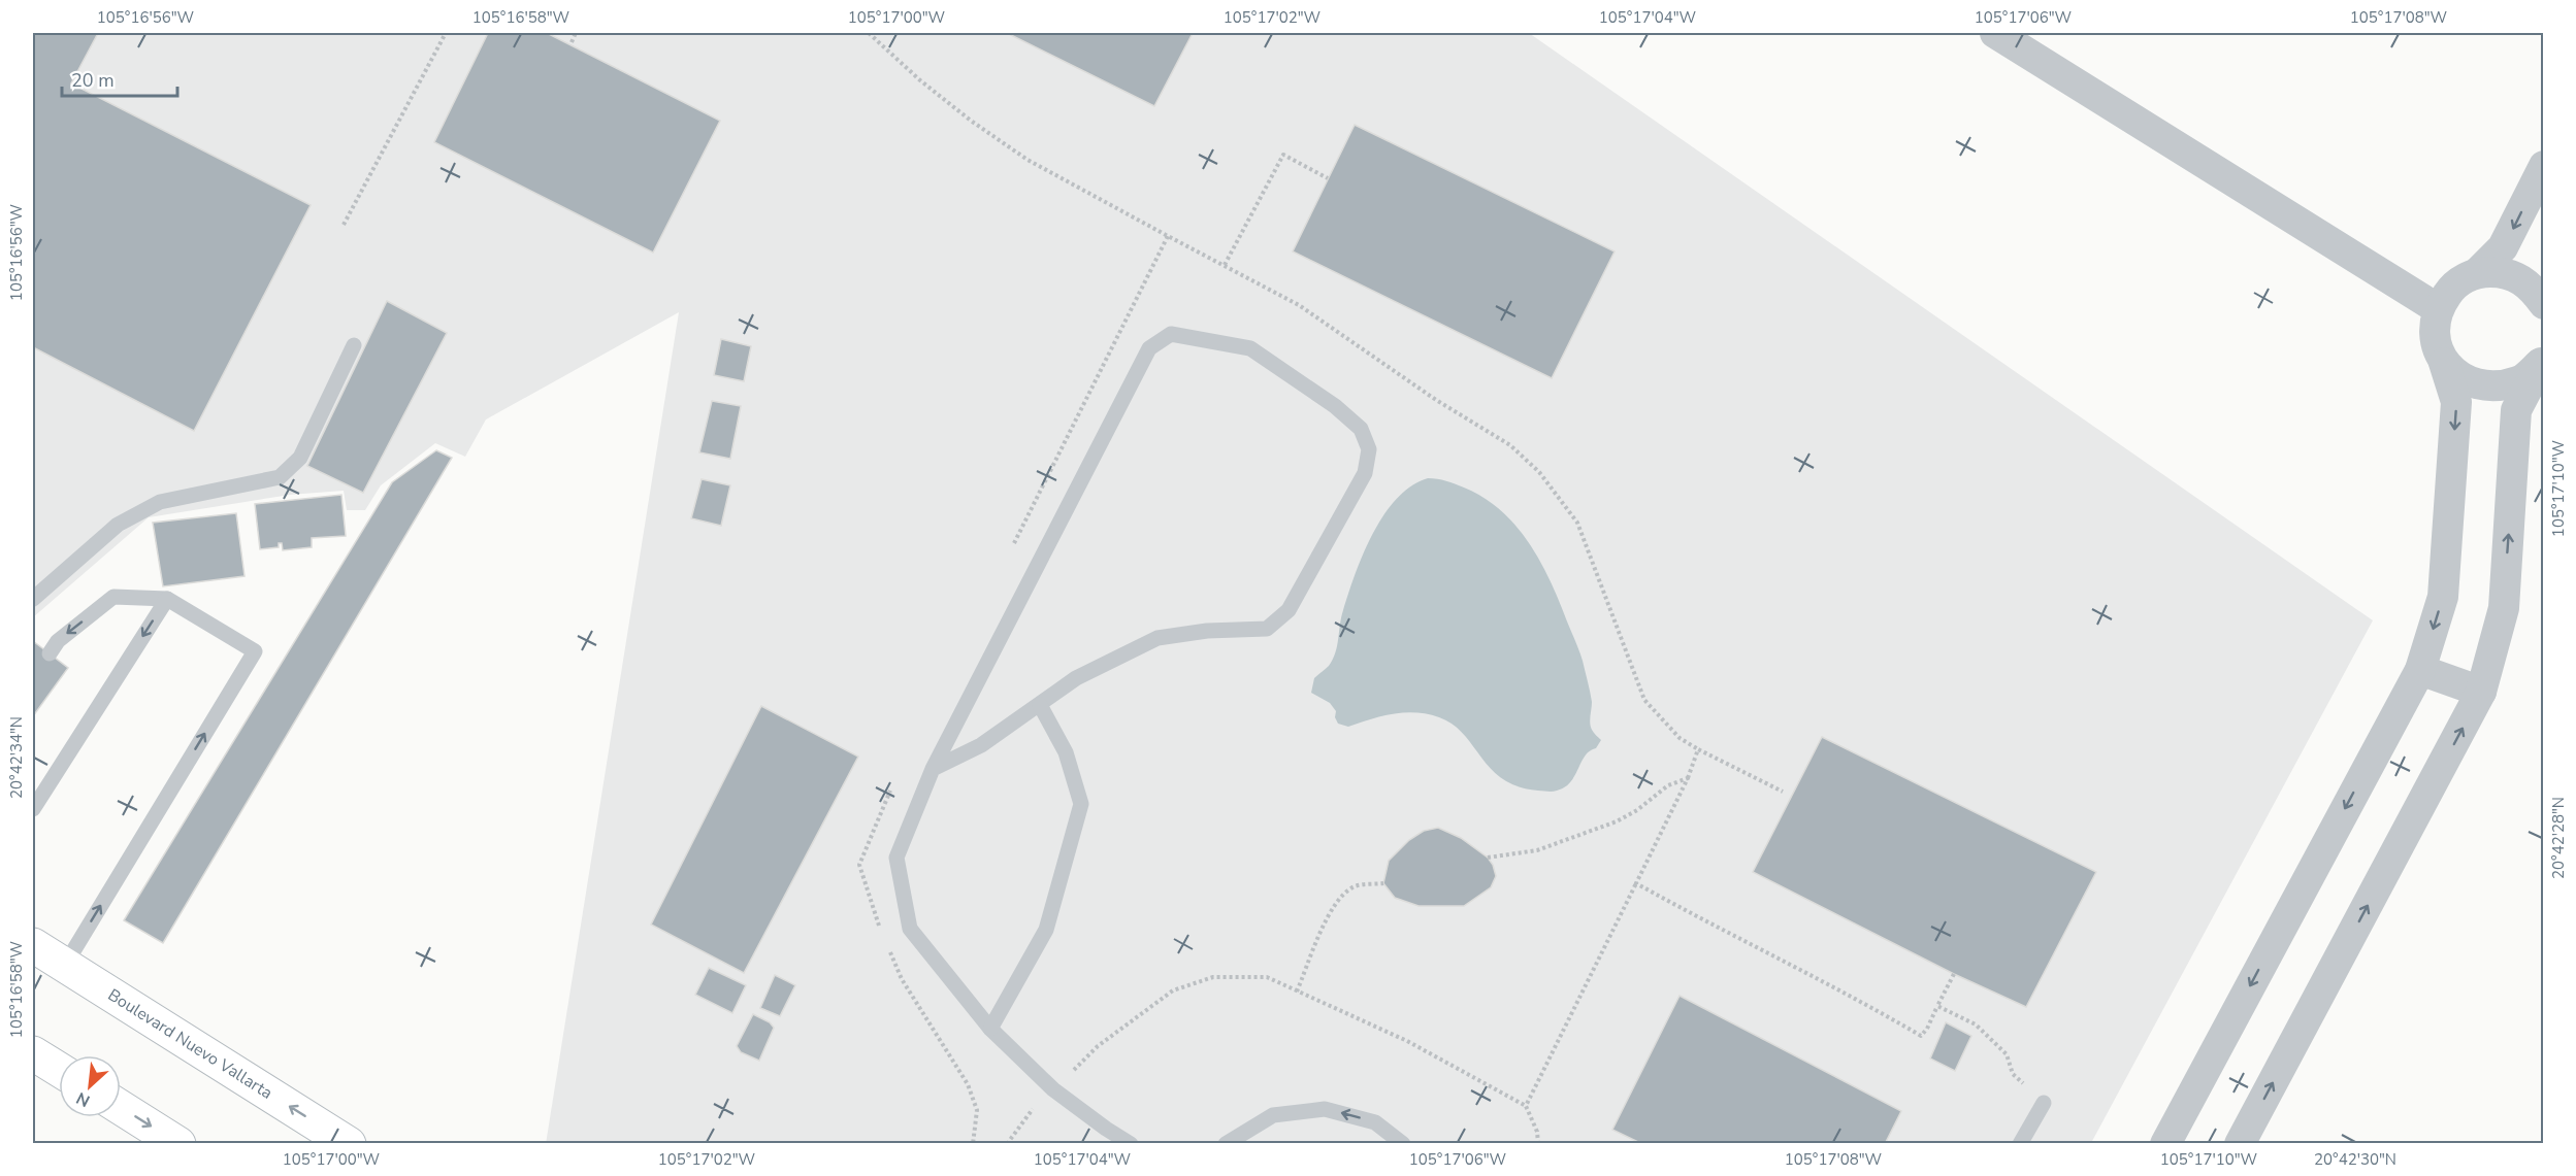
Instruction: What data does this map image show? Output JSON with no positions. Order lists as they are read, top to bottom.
{
  "streets": {
    "main road": ["Boulevard Nuevo Vallarta"]
  },
  "one_way": ["Boulevard Nuevo Vallarta"],
  "scale_bar": "20 m",
  "north": "bottom left",
  "coordinates": [
    "105°16'56\"W",
    "105°16'58\"W",
    "105°17'00\"W",
    "105°17'02\"W",
    "105°17'04\"W",
    "105°17'06\"W",
    "105°17'08\"W",
    "105°17'10\"W",
    "20°42'34\"N",
    "20°42'28\"N",
    "20°42'30\"N"
  ]
}
